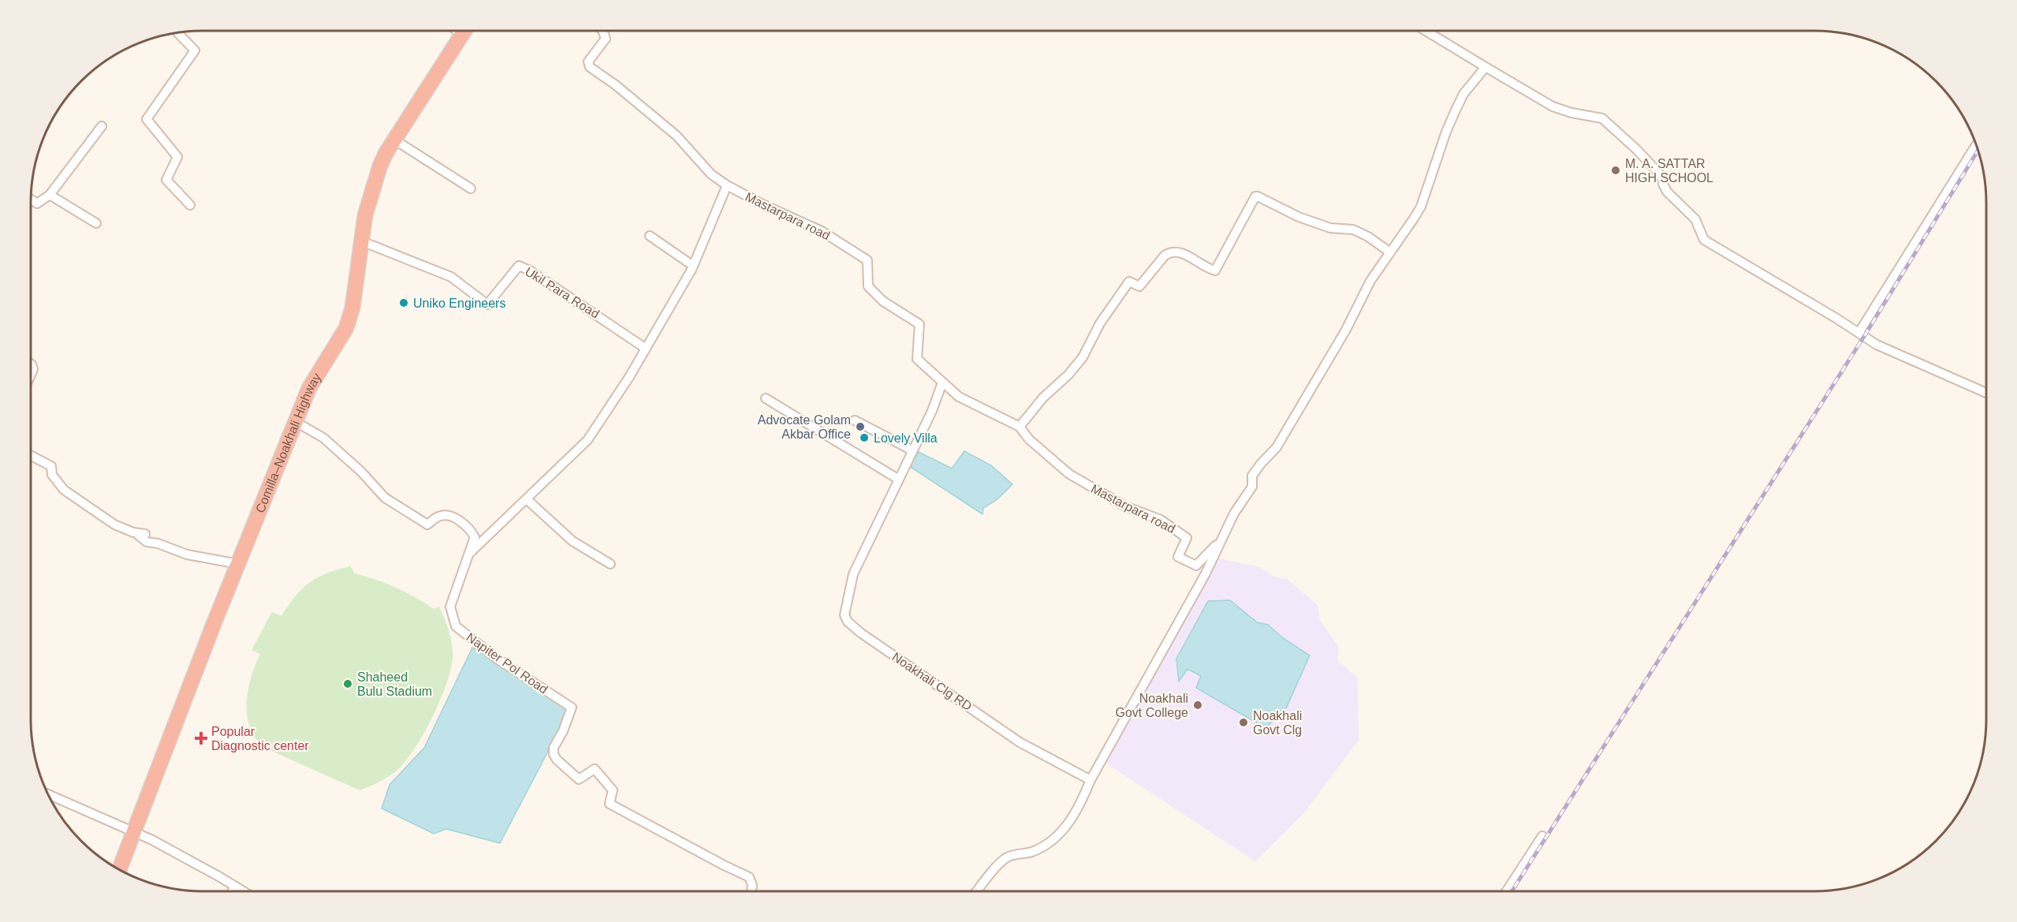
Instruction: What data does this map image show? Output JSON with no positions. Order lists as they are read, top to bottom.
{
  "streets": {
    "highway": ["Comilla–Noakhali Highway"],
    "street": [
      "Mastarpara road",
      "Ukil Para Road",
      "Napiter Pol Road",
      "Noakhali Clg RD"
    ]
  },
  "crossings": [
    ["Mastarpara road", "Noakhali Clg RD"],
    ["Ukil Para Road", "Comilla–Noakhali Highway"],
    ["Comilla–Noakhali Highway", "Napiter Pol Road"]
  ],
  "places": {
    "other": [
      "M. A. SATTAR HIGH SCHOOL",
      "Uniko Engineers",
      "Advocate Golam Akbar Office",
      "Lovely Villa",
      "Shaheed Bulu Stadium",
      "Noakhali Govt College",
      "Noakhali Govt Clg"
    ],
    "health": ["Popular Diagnostic center"]
  }
}
